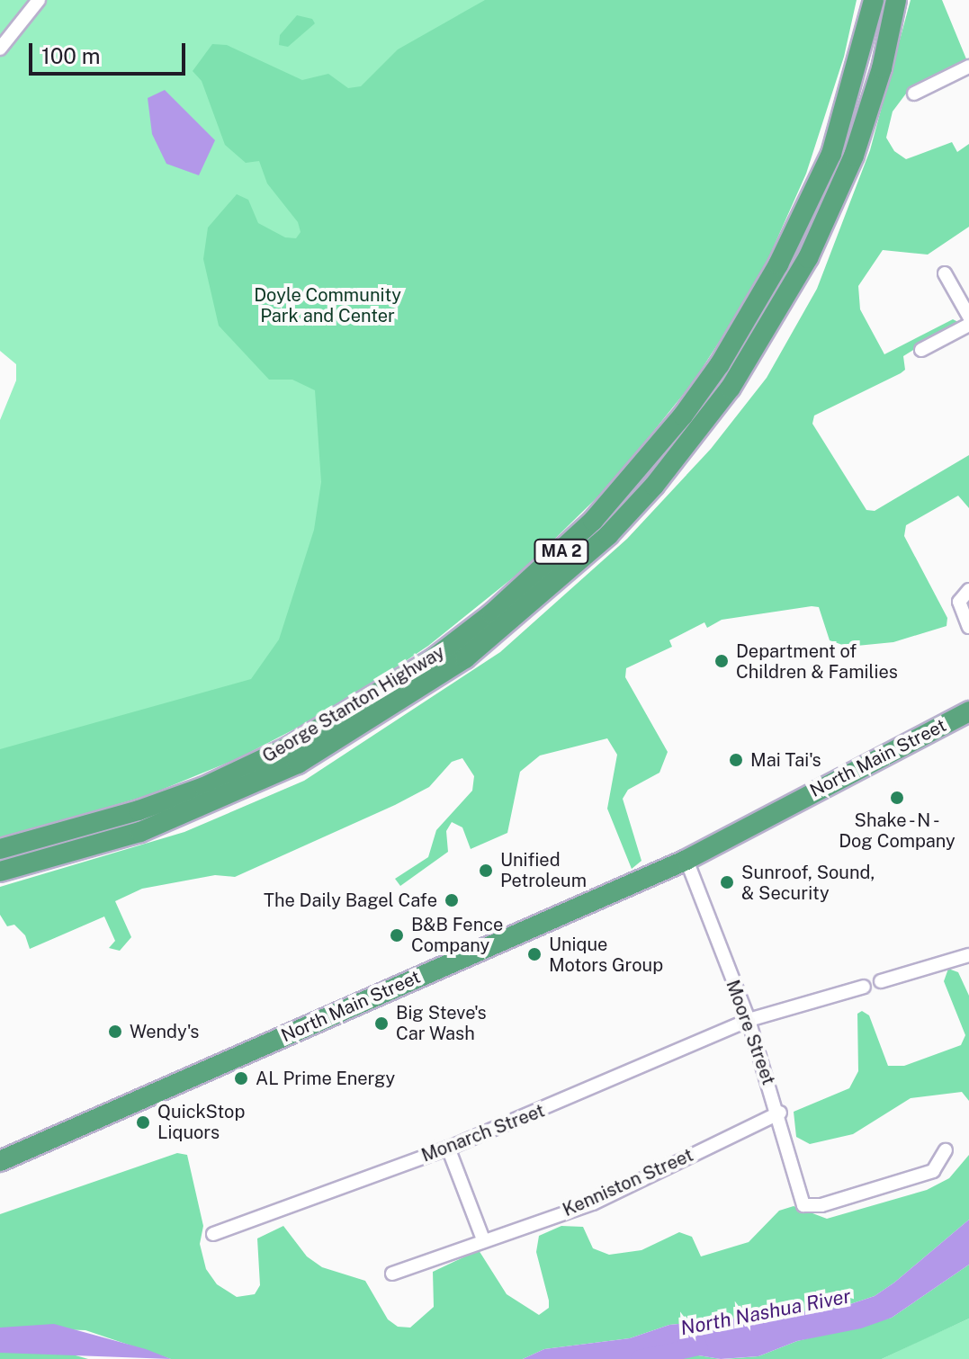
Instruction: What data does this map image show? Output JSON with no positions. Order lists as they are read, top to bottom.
{
  "streets": {
    "highway": ["MA 2", "George Stanton Highway", "North Main Street"],
    "street": ["Moore Street", "Monarch Street", "Kenniston Street"]
  },
  "crossings": [
    ["North Main Street", "Moore Street"],
    ["Moore Street", "Monarch Street"],
    ["Moore Street", "Kenniston Street"]
  ],
  "water": ["North Nashua River"],
  "parks": ["Doyle Community Park and Center"],
  "places": [
    "Department of Children & Families",
    "Mai Tai's",
    "Shake - N - Dog Company",
    "Unified Petroleum",
    "Sunroof, Sound, & Security",
    "The Daily Bagel Cafe",
    "B&B Fence Company",
    "Unique Motors Group",
    "Big Steve's Car Wash",
    "Wendy's",
    "AL Prime Energy",
    "QuickStop Liquors"
  ],
  "scale_bar": "100 m"
}
